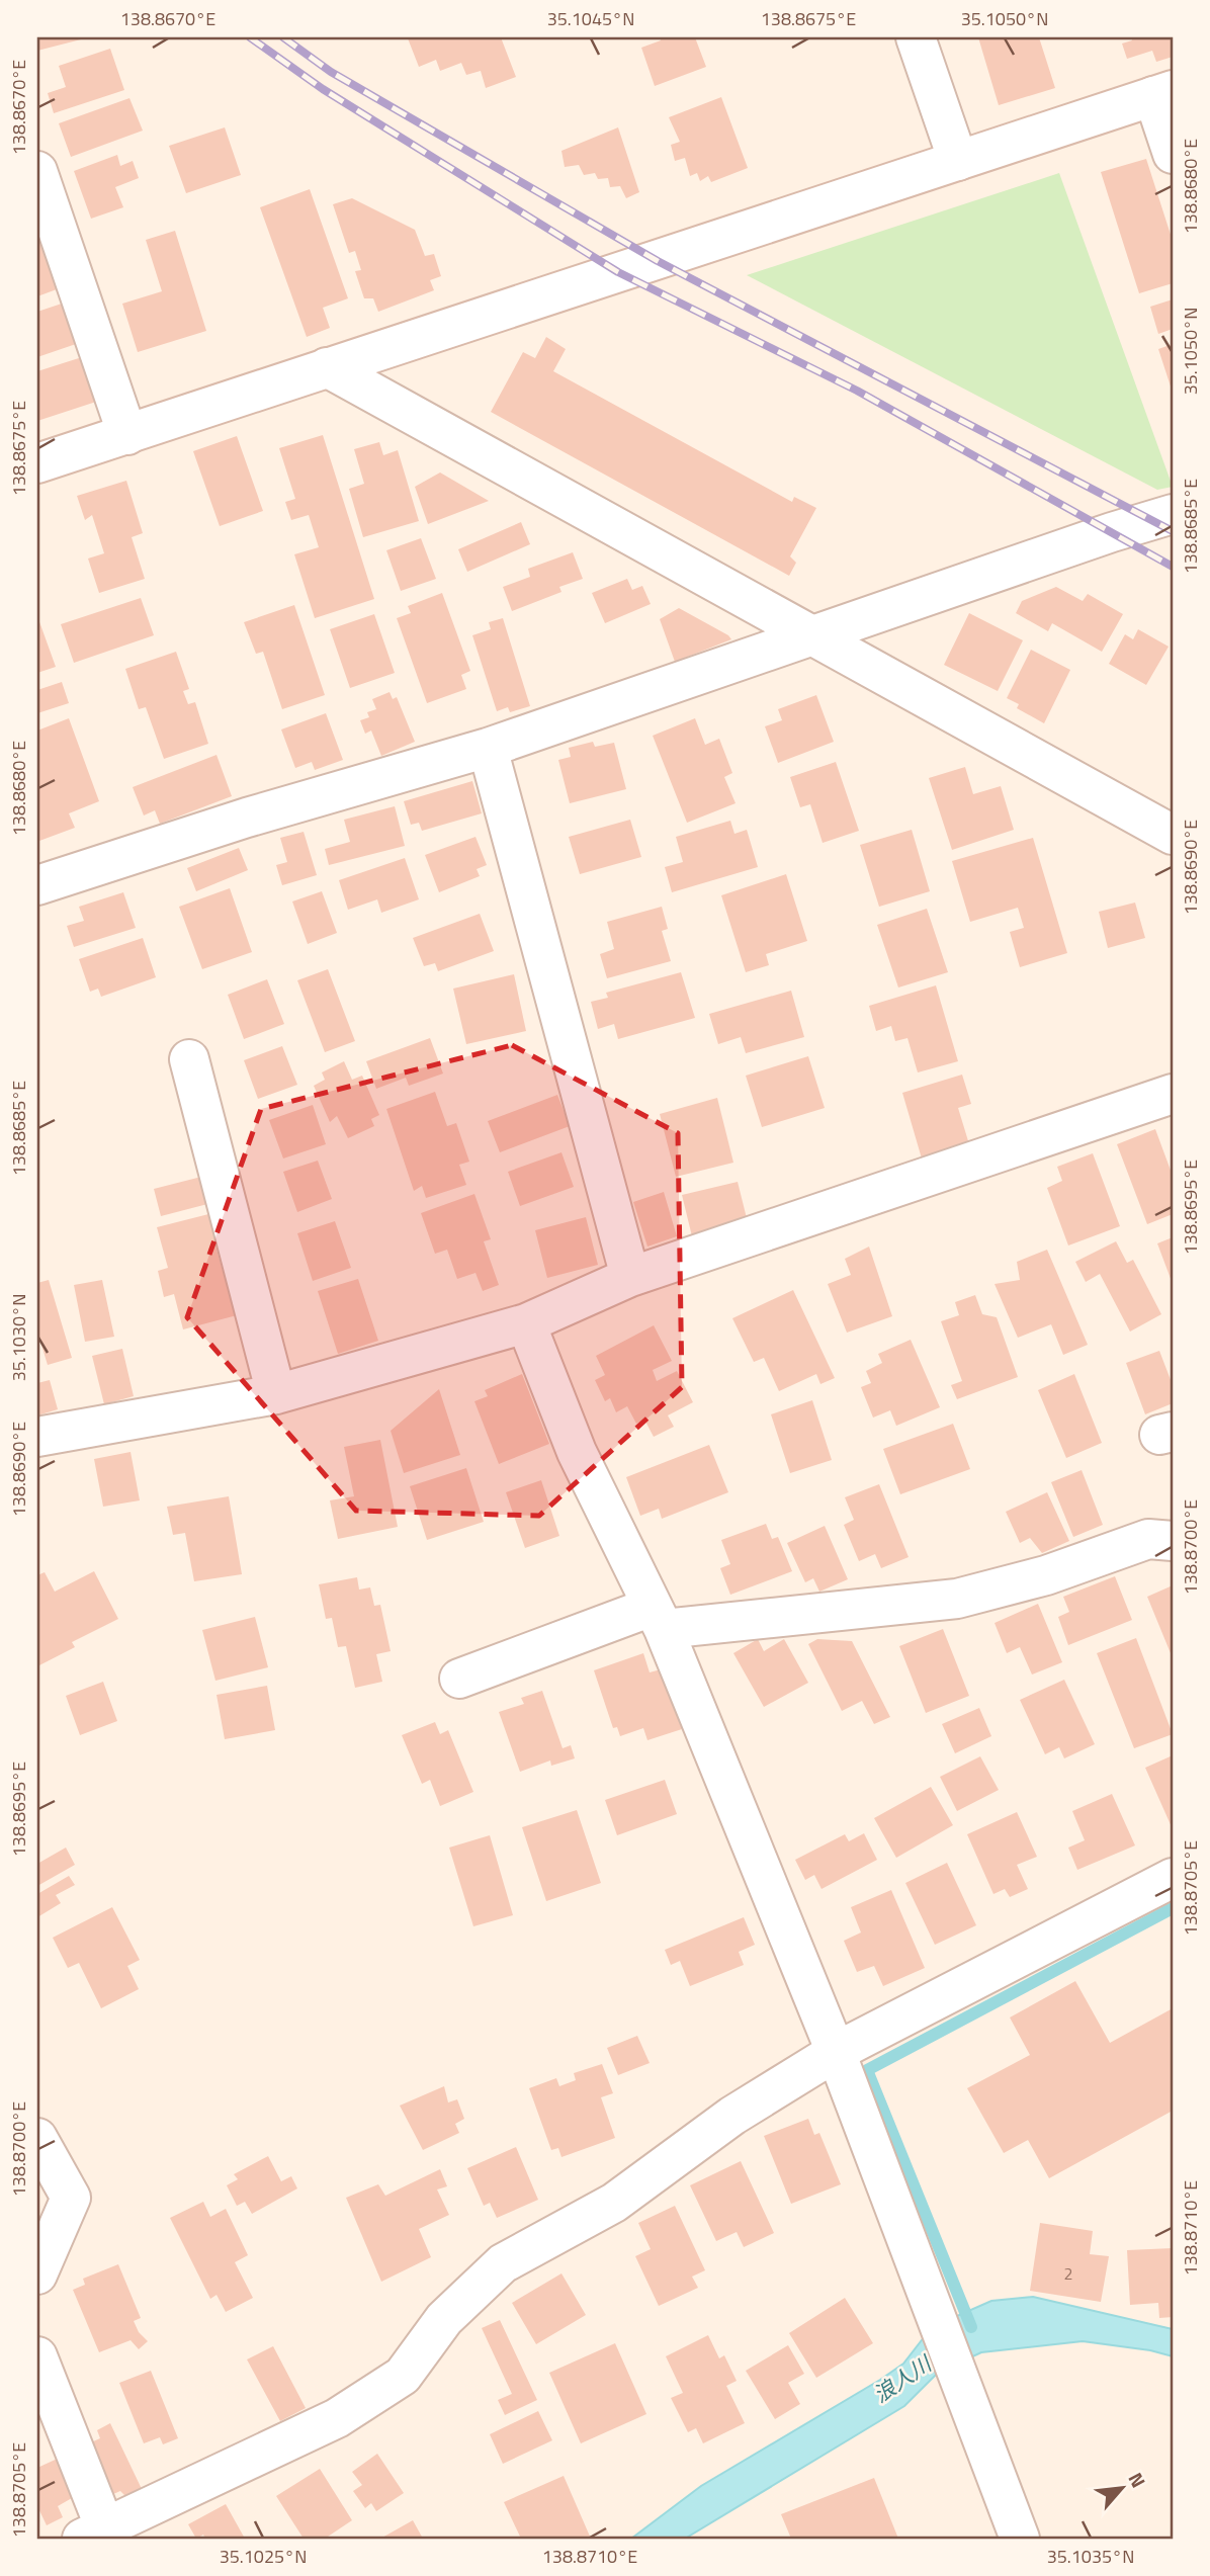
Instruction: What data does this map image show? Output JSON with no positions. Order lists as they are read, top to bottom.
{
  "water": ["浪人川"],
  "house_numbers": ["2"],
  "north": "top right",
  "coordinates": [
    "138.8670°E",
    "35.1045°N",
    "138.8675°E",
    "35.1050°N",
    "138.8680°E",
    "138.8685°E",
    "138.8690°E",
    "138.8695°E",
    "35.1030°N",
    "138.8700°E",
    "138.8705°E",
    "138.8710°E",
    "35.1025°N",
    "35.1035°N"
  ]
}
